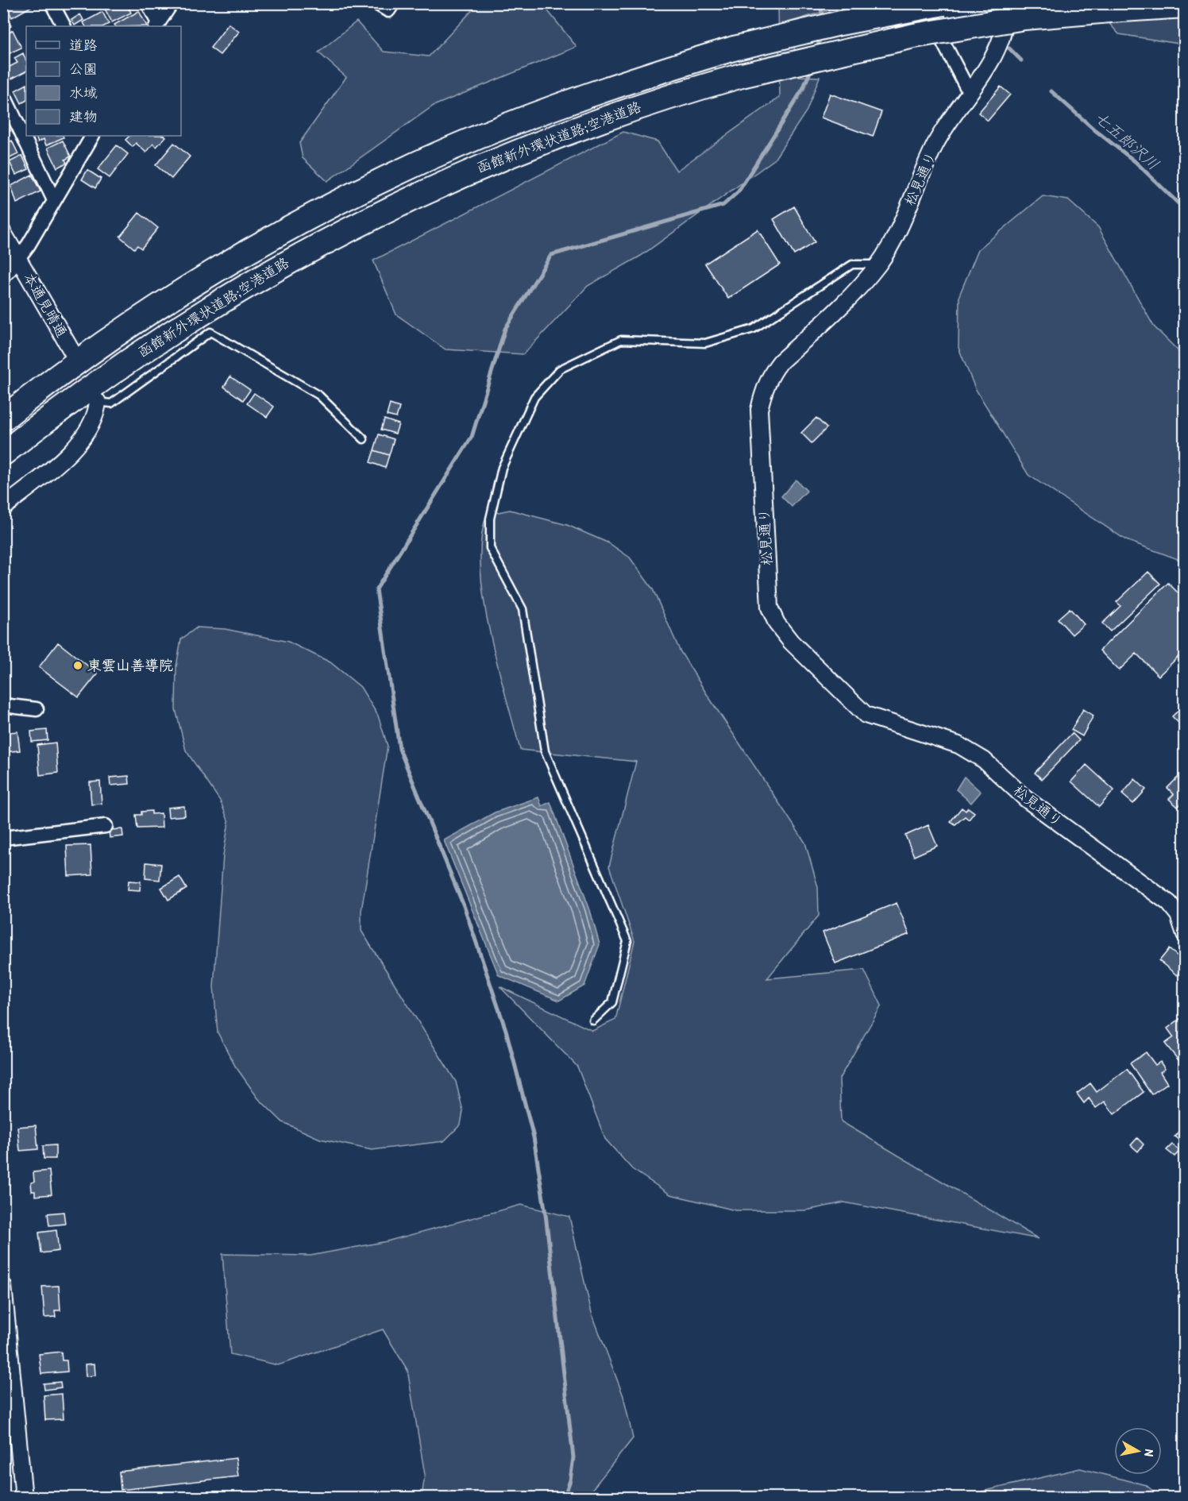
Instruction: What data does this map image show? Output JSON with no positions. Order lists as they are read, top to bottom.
{
  "streets": {
    "highway": ["函館新外環状道路;空港道路"],
    "street": ["松見通り", "本通見晴通"]
  },
  "water": ["七五郎沢川"],
  "places": ["東雲山善導院"],
  "legend": [
    "道路",
    "公園",
    "水域",
    "建物"
  ],
  "north": "right"
}
